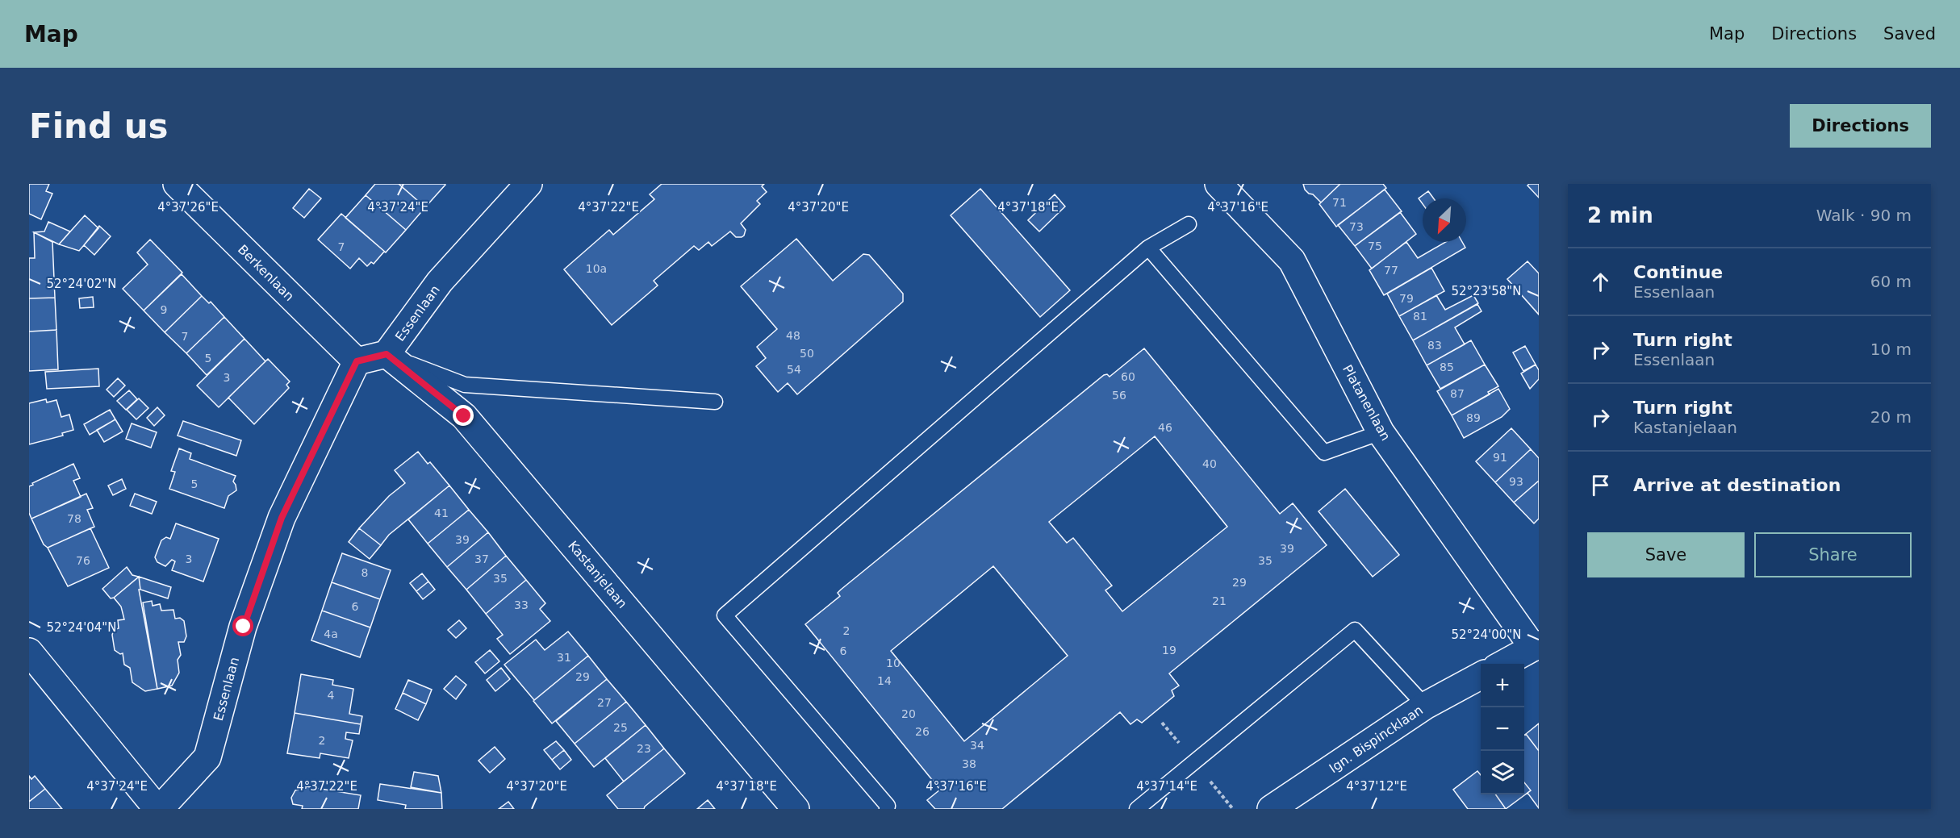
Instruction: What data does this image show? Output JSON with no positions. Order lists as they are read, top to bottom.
{
  "streets": {
    "street": [
      "Berkenlaan",
      "Essenlaan",
      "Platanenlaan",
      "Kastanjelaan",
      "Ign. Bispincklaan"
    ]
  },
  "crossings": [
    ["Berkenlaan", "Essenlaan"],
    ["Essenlaan", "Kastanjelaan"]
  ],
  "house_numbers": [
    "71",
    "73",
    "75",
    "7",
    "10a",
    "77",
    "79",
    "9",
    "81",
    "48",
    "7",
    "83",
    "50",
    "5",
    "85",
    "54",
    "60",
    "3",
    "87",
    "56",
    "89",
    "46",
    "91",
    "40",
    "93",
    "5",
    "41",
    "78",
    "39",
    "39",
    "3",
    "37",
    "76",
    "35",
    "8",
    "35",
    "29",
    "21",
    "33",
    "6",
    "2",
    "4a",
    "19",
    "6",
    "31",
    "10",
    "29",
    "14",
    "4",
    "27",
    "20",
    "25",
    "26",
    "2",
    "34",
    "23",
    "38"
  ],
  "north": "bottom left",
  "page": {
    "header": "Map",
    "nav": ["Map", "Directions", "Saved"],
    "buttons": [
      "Directions",
      ["Save", "Share"]
    ],
    "title": "Find us",
    "heading": ["2 min", "Walk · 90 m"],
    "list": [
      ["Continue", "Essenlaan", "60 m"],
      ["Turn right", "Essenlaan", "10 m"],
      ["Turn right", "Kastanjelaan", "20 m"],
      "Arrive at destination"
    ],
    "map_buttons": ["+", "−"]
  },
  "coordinates": [
    "4°37'26\"E",
    "4°37'24\"E",
    "4°37'22\"E",
    "4°37'20\"E",
    "4°37'18\"E",
    "4°37'16\"E",
    "52°24'02\"N",
    "52°23'58\"N",
    "52°24'04\"N",
    "52°24'00\"N",
    "4°37'14\"E",
    "4°37'12\"E"
  ]
}
